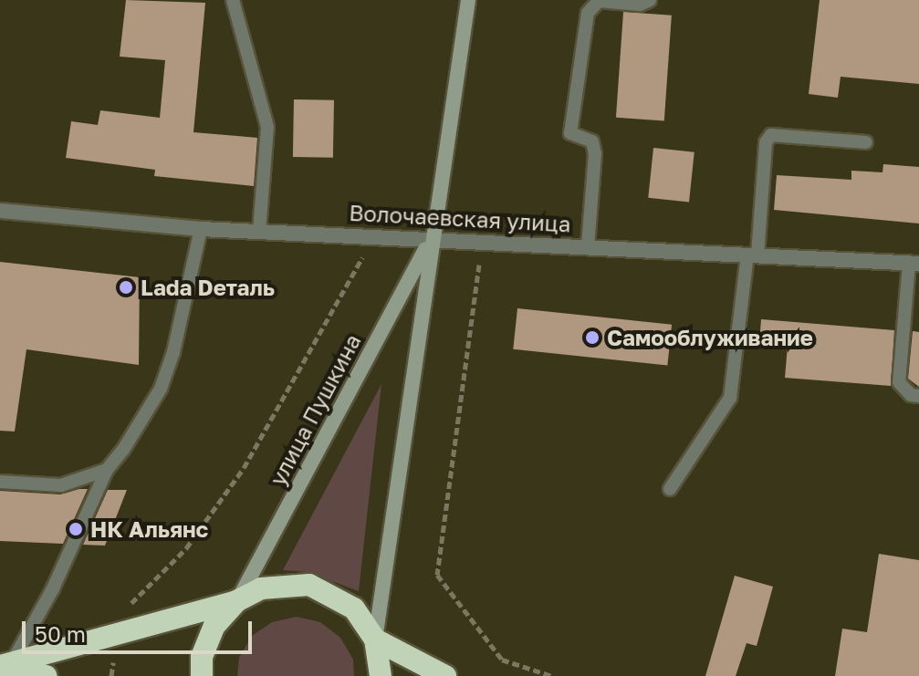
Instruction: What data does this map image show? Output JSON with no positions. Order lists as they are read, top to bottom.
{
  "streets": {
    "main road": ["улица Пушкина"],
    "street": ["Волочаевская улица"]
  },
  "crossings": [
    ["Волочаевская улица", "улица Пушкина"]
  ],
  "places": ["Lada Dеталь", "Самооблуживание", "НК Альянс"],
  "scale_bar": "50 m"
}
